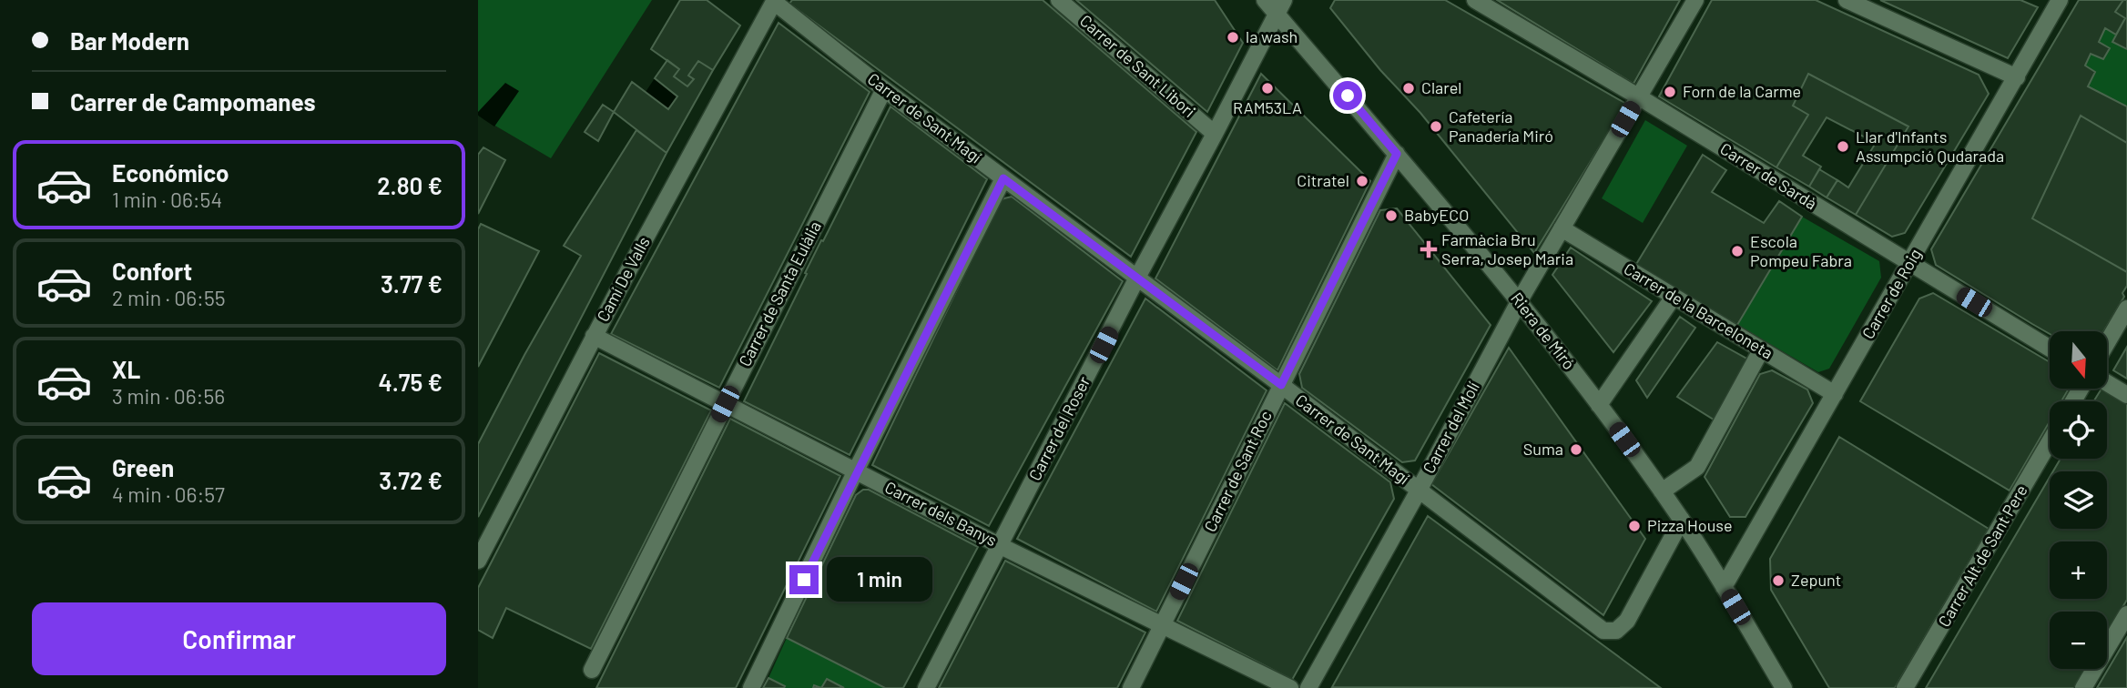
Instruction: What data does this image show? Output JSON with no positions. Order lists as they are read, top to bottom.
{
  "streets": {
    "street": [
      "Carrer de Sant Libori",
      "Carrer de Sant Magí",
      "Carrer de Sardà",
      "Camí De Valls",
      "Carrer de Santa Eulàlia",
      "Carrer de Roig",
      "Carrer de la Barceloneta",
      "Riera de Miró",
      "Carrer del Molí",
      "Carrer del Roser",
      "Carrer de Sant Roc",
      "Carrer dels Banys",
      "Carrer Alt de Sant Pere"
    ]
  },
  "crossings": [
    ["Carrer de Sant Libori", "Carrer del Roser"],
    ["Carrer de Sant Magí", "Camí De Valls"],
    ["Carrer de Sant Magí", "Carrer de Santa Eulàlia"],
    ["Carrer de Sant Magí", "Riera de Miró"],
    ["Carrer de Sant Magí", "Carrer del Molí"],
    ["Carrer de Sant Magí", "Carrer del Roser"],
    ["Carrer de Sant Magí", "Carrer de Sant Roc"],
    ["Carrer de Sardà", "Carrer de Roig"],
    ["Carrer de Sardà", "Carrer del Molí"],
    ["Camí De Valls", "Carrer dels Banys"],
    ["Carrer de Santa Eulàlia", "Carrer dels Banys"],
    ["Carrer de Roig", "Carrer de la Barceloneta"],
    ["Carrer de Roig", "Riera de Miró"],
    ["Carrer de la Barceloneta", "Carrer del Molí"],
    ["Riera de Miró", "Carrer del Molí"],
    ["Riera de Miró", "Carrer del Roser"],
    ["Riera de Miró", "Carrer de Sant Roc"],
    ["Carrer del Roser", "Carrer dels Banys"],
    ["Carrer de Sant Roc", "Carrer dels Banys"]
  ],
  "places": {
    "other": [
      "la wash",
      "RAM53LA",
      "Clarel",
      "Forn de la Carme",
      "Cafetería Panadería Miró",
      "Llar d'Infants Assumpció Qudarada",
      "Citratel",
      "BabyECO",
      "Escola Pompeu Fabra",
      "Suma",
      "Pizza House",
      "Zepunt"
    ],
    "health": ["Farmàcia Bru Serra, Josep Maria"]
  },
  "north": "bottom",
  "page": {
    "banner": ["Bar Modern", "Carrer de Campomanes"],
    "list": [
      {
        "name": "Económico",
        "note": "1 min · 06:54",
        "value": "2.80 €"
      },
      {
        "name": "Confort",
        "note": "2 min · 06:55",
        "value": "3.77 €"
      },
      {
        "name": "XL",
        "note": "3 min · 06:56",
        "value": "4.75 €"
      },
      {
        "name": "Green",
        "note": "4 min · 06:57",
        "value": "3.72 €"
      }
    ],
    "map_buttons": ["+", "−"],
    "bubble": "1 min",
    "buttons": "Confirmar"
  }
}
